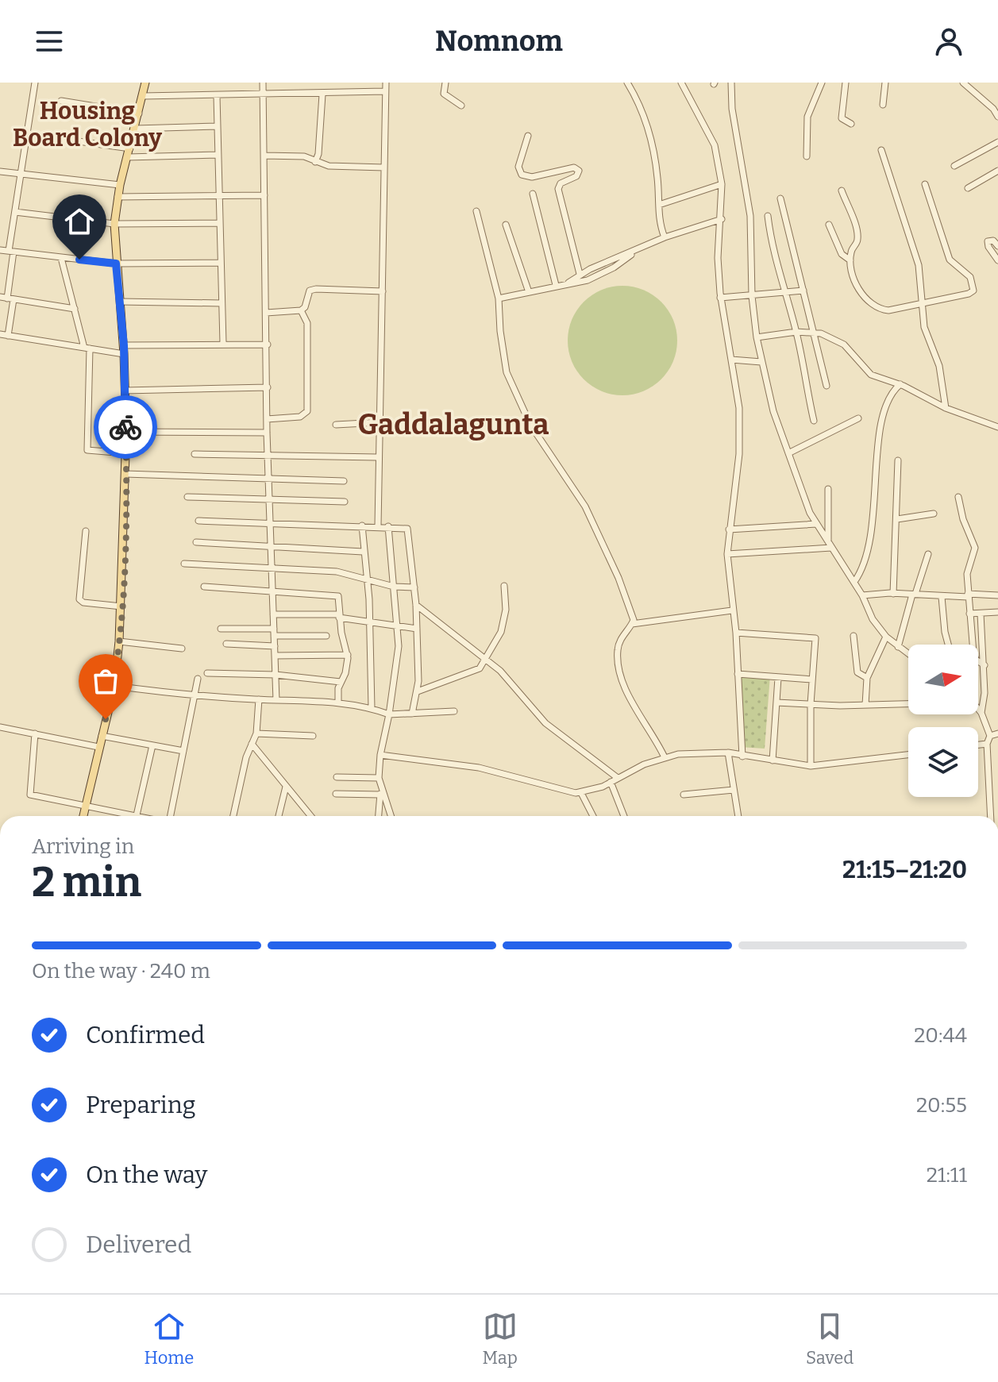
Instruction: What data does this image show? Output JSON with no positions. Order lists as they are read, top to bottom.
{
  "districts": ["Housing Board Colony", "Gaddalagunta"],
  "north": "right",
  "page": {
    "header": "Nomnom",
    "heading": ["2 min", "Arriving in", "21:15–21:20"],
    "bar": "On the way · 240 m",
    "list": [
      ["Confirmed", "20:44"],
      ["Preparing", "20:55"],
      ["On the way", "21:11"],
      "Delivered"
    ],
    "tabs": ["Home", "Map", "Saved"]
  }
}
